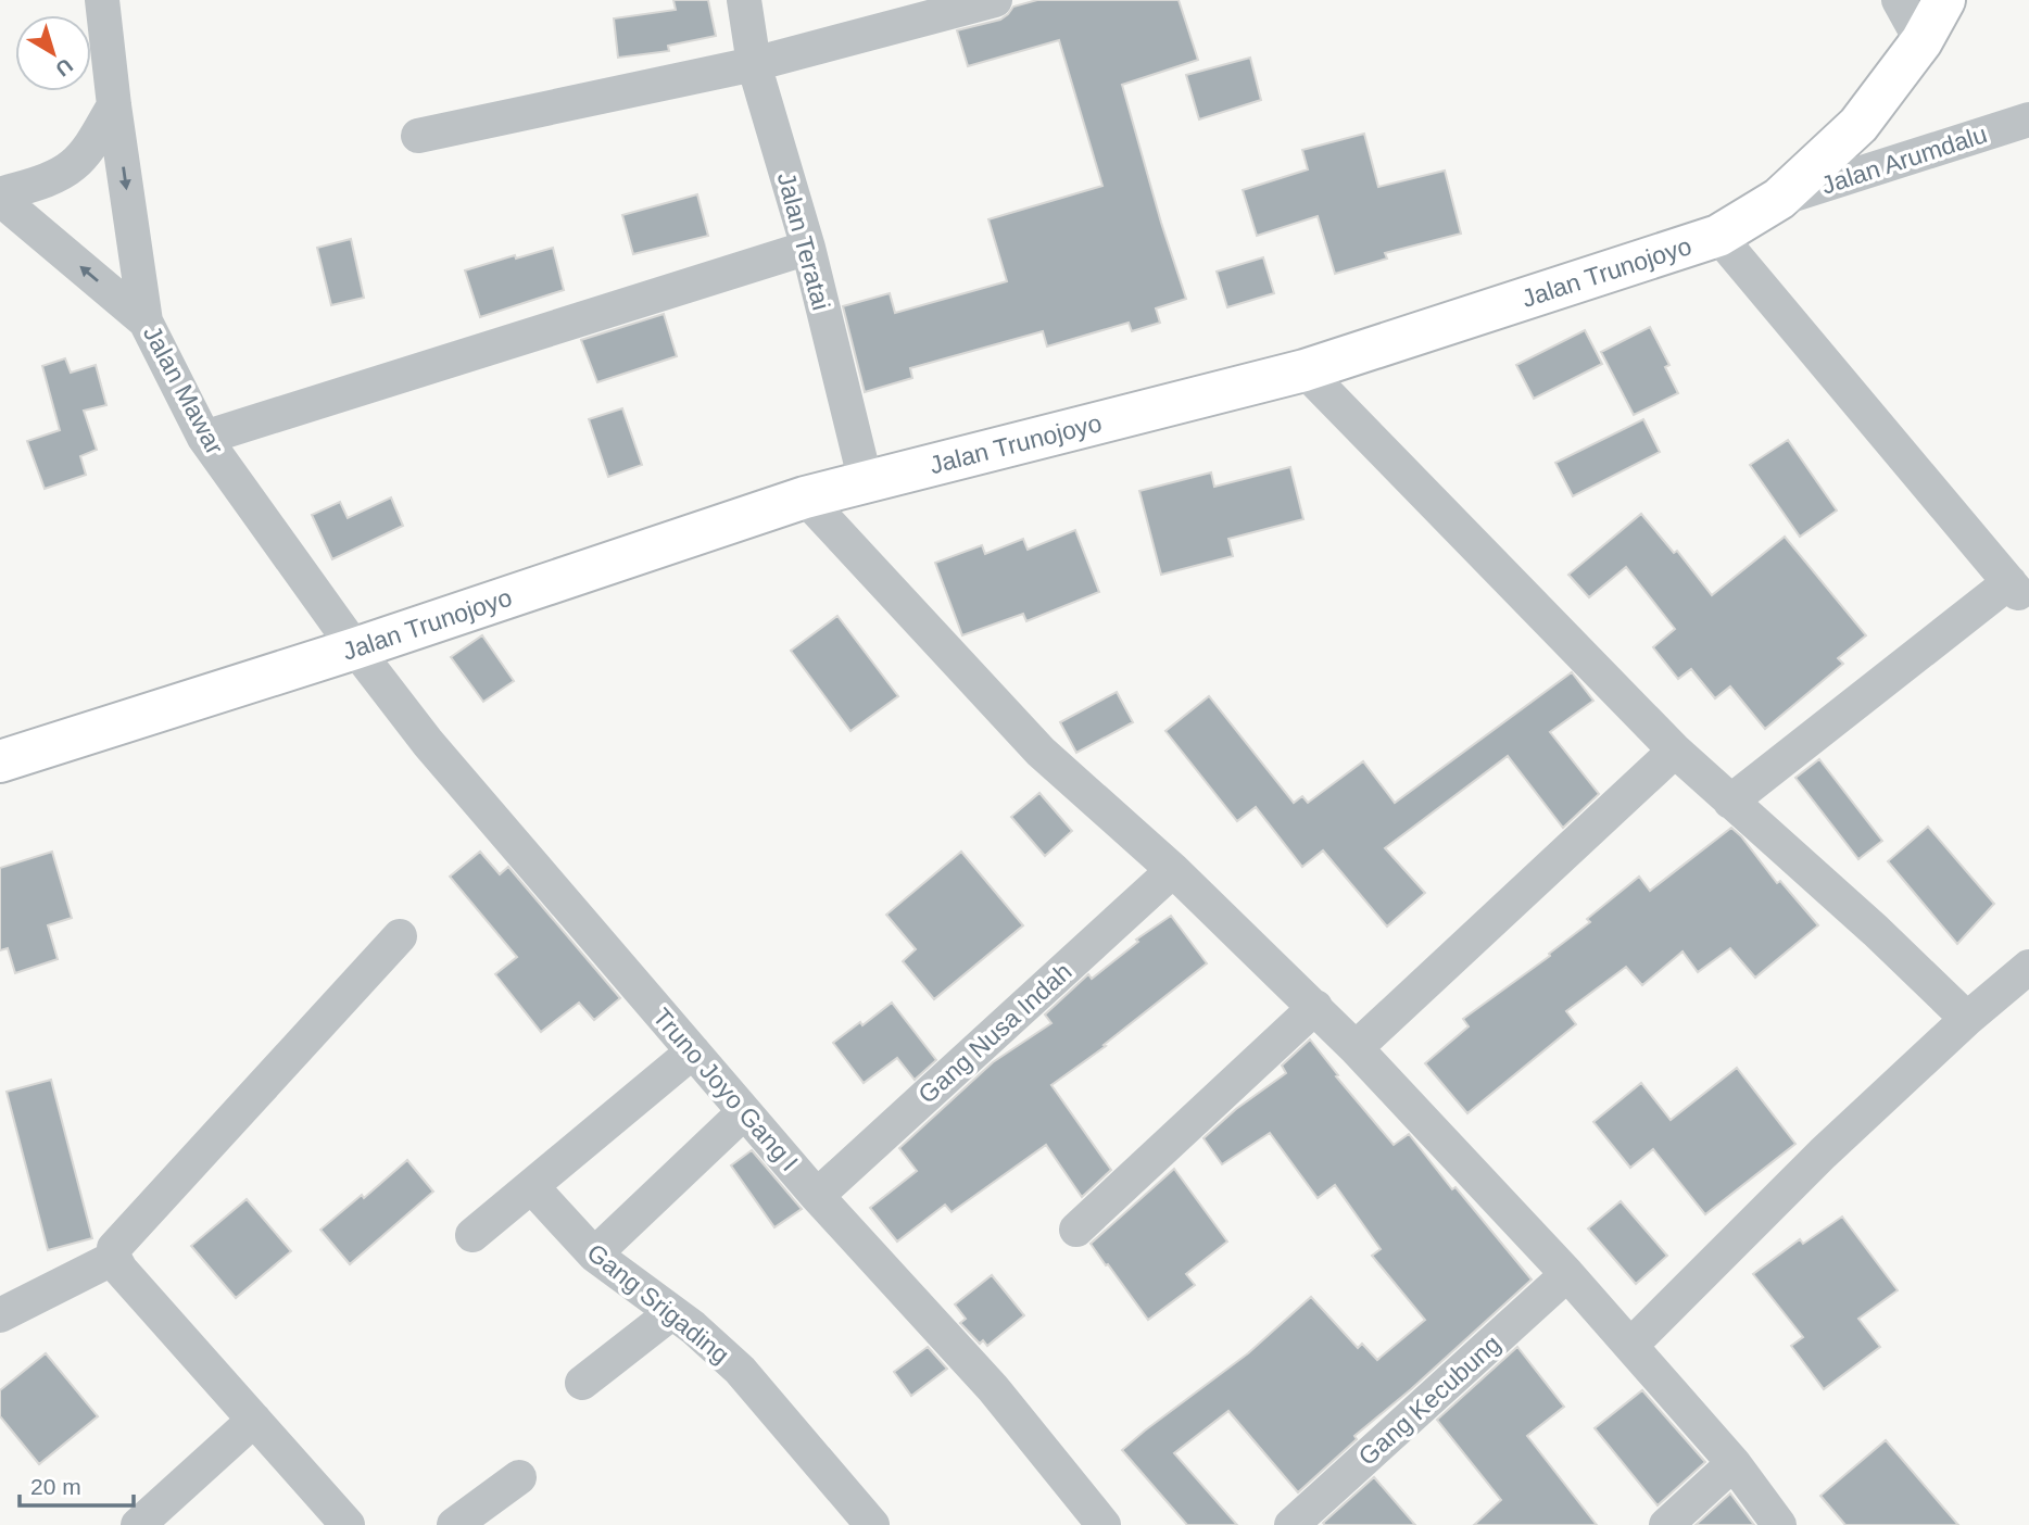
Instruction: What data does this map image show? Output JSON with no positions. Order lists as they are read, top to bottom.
{
  "streets": {
    "main road": ["Jalan Trunojoyo"],
    "street": [
      "Jalan Arumdalu",
      "Jalan Teratai",
      "Jalan Mawar",
      "Gang Nusa Indah",
      "Truno Joyo Gang I",
      "Gang Srigading",
      "Gang Kecubung"
    ]
  },
  "crossings": [
    ["Jalan Arumdalu", "Jalan Trunojoyo"],
    ["Jalan Teratai", "Jalan Trunojoyo"],
    ["Jalan Trunojoyo", "Jalan Mawar"],
    ["Jalan Trunojoyo", "Truno Joyo Gang I"],
    ["Jalan Mawar", "Truno Joyo Gang I"],
    ["Gang Nusa Indah", "Truno Joyo Gang I"]
  ],
  "scale_bar": "20 m",
  "north": "bottom right"
}
